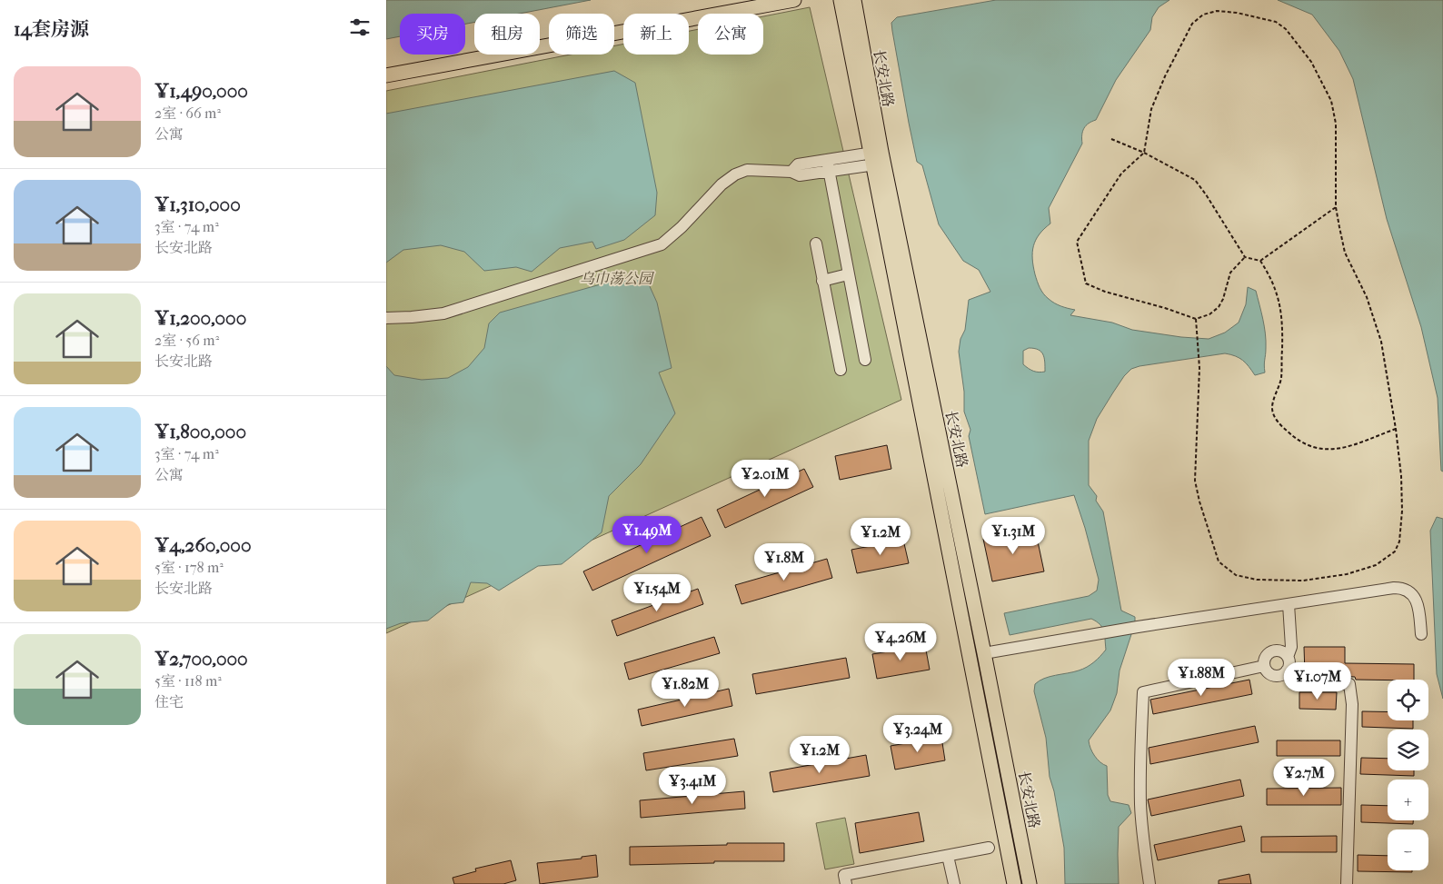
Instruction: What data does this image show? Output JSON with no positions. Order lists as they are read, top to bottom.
{
  "streets": {
    "main road": ["长安北路"]
  },
  "parks": ["乌巾荡公园"],
  "page": {
    "heading": "14套房源",
    "chip": [
      "买房",
      "租房",
      "筛选",
      "新上",
      "公寓"
    ],
    "list": [
      {
        "name": "¥1,490,000",
        "note": "2室 · 66 m² · 公寓"
      },
      {
        "name": "¥1,310,000",
        "note": "3室 · 74 m² · 长安北路"
      },
      {
        "name": "¥1,200,000",
        "note": "2室 · 56 m² · 长安北路"
      },
      {
        "name": "¥1,800,000",
        "note": "3室 · 74 m² · 公寓"
      },
      {
        "name": "¥4,260,000",
        "note": "5室 · 178 m² · 长安北路"
      },
      {
        "name": "¥2,700,000",
        "note": "5室 · 118 m² · 住宅"
      }
    ],
    "price": [
      "¥2.01M",
      "¥1.49M",
      "¥1.31M",
      "¥1.2M",
      "¥1.8M",
      "¥1.54M",
      "¥4.26M",
      "¥1.88M",
      "¥1.07M",
      "¥1.82M",
      "¥3.24M",
      "¥1.2M",
      "¥2.7M",
      "¥3.41M"
    ],
    "map_buttons": ["+", "−"]
  }
}
